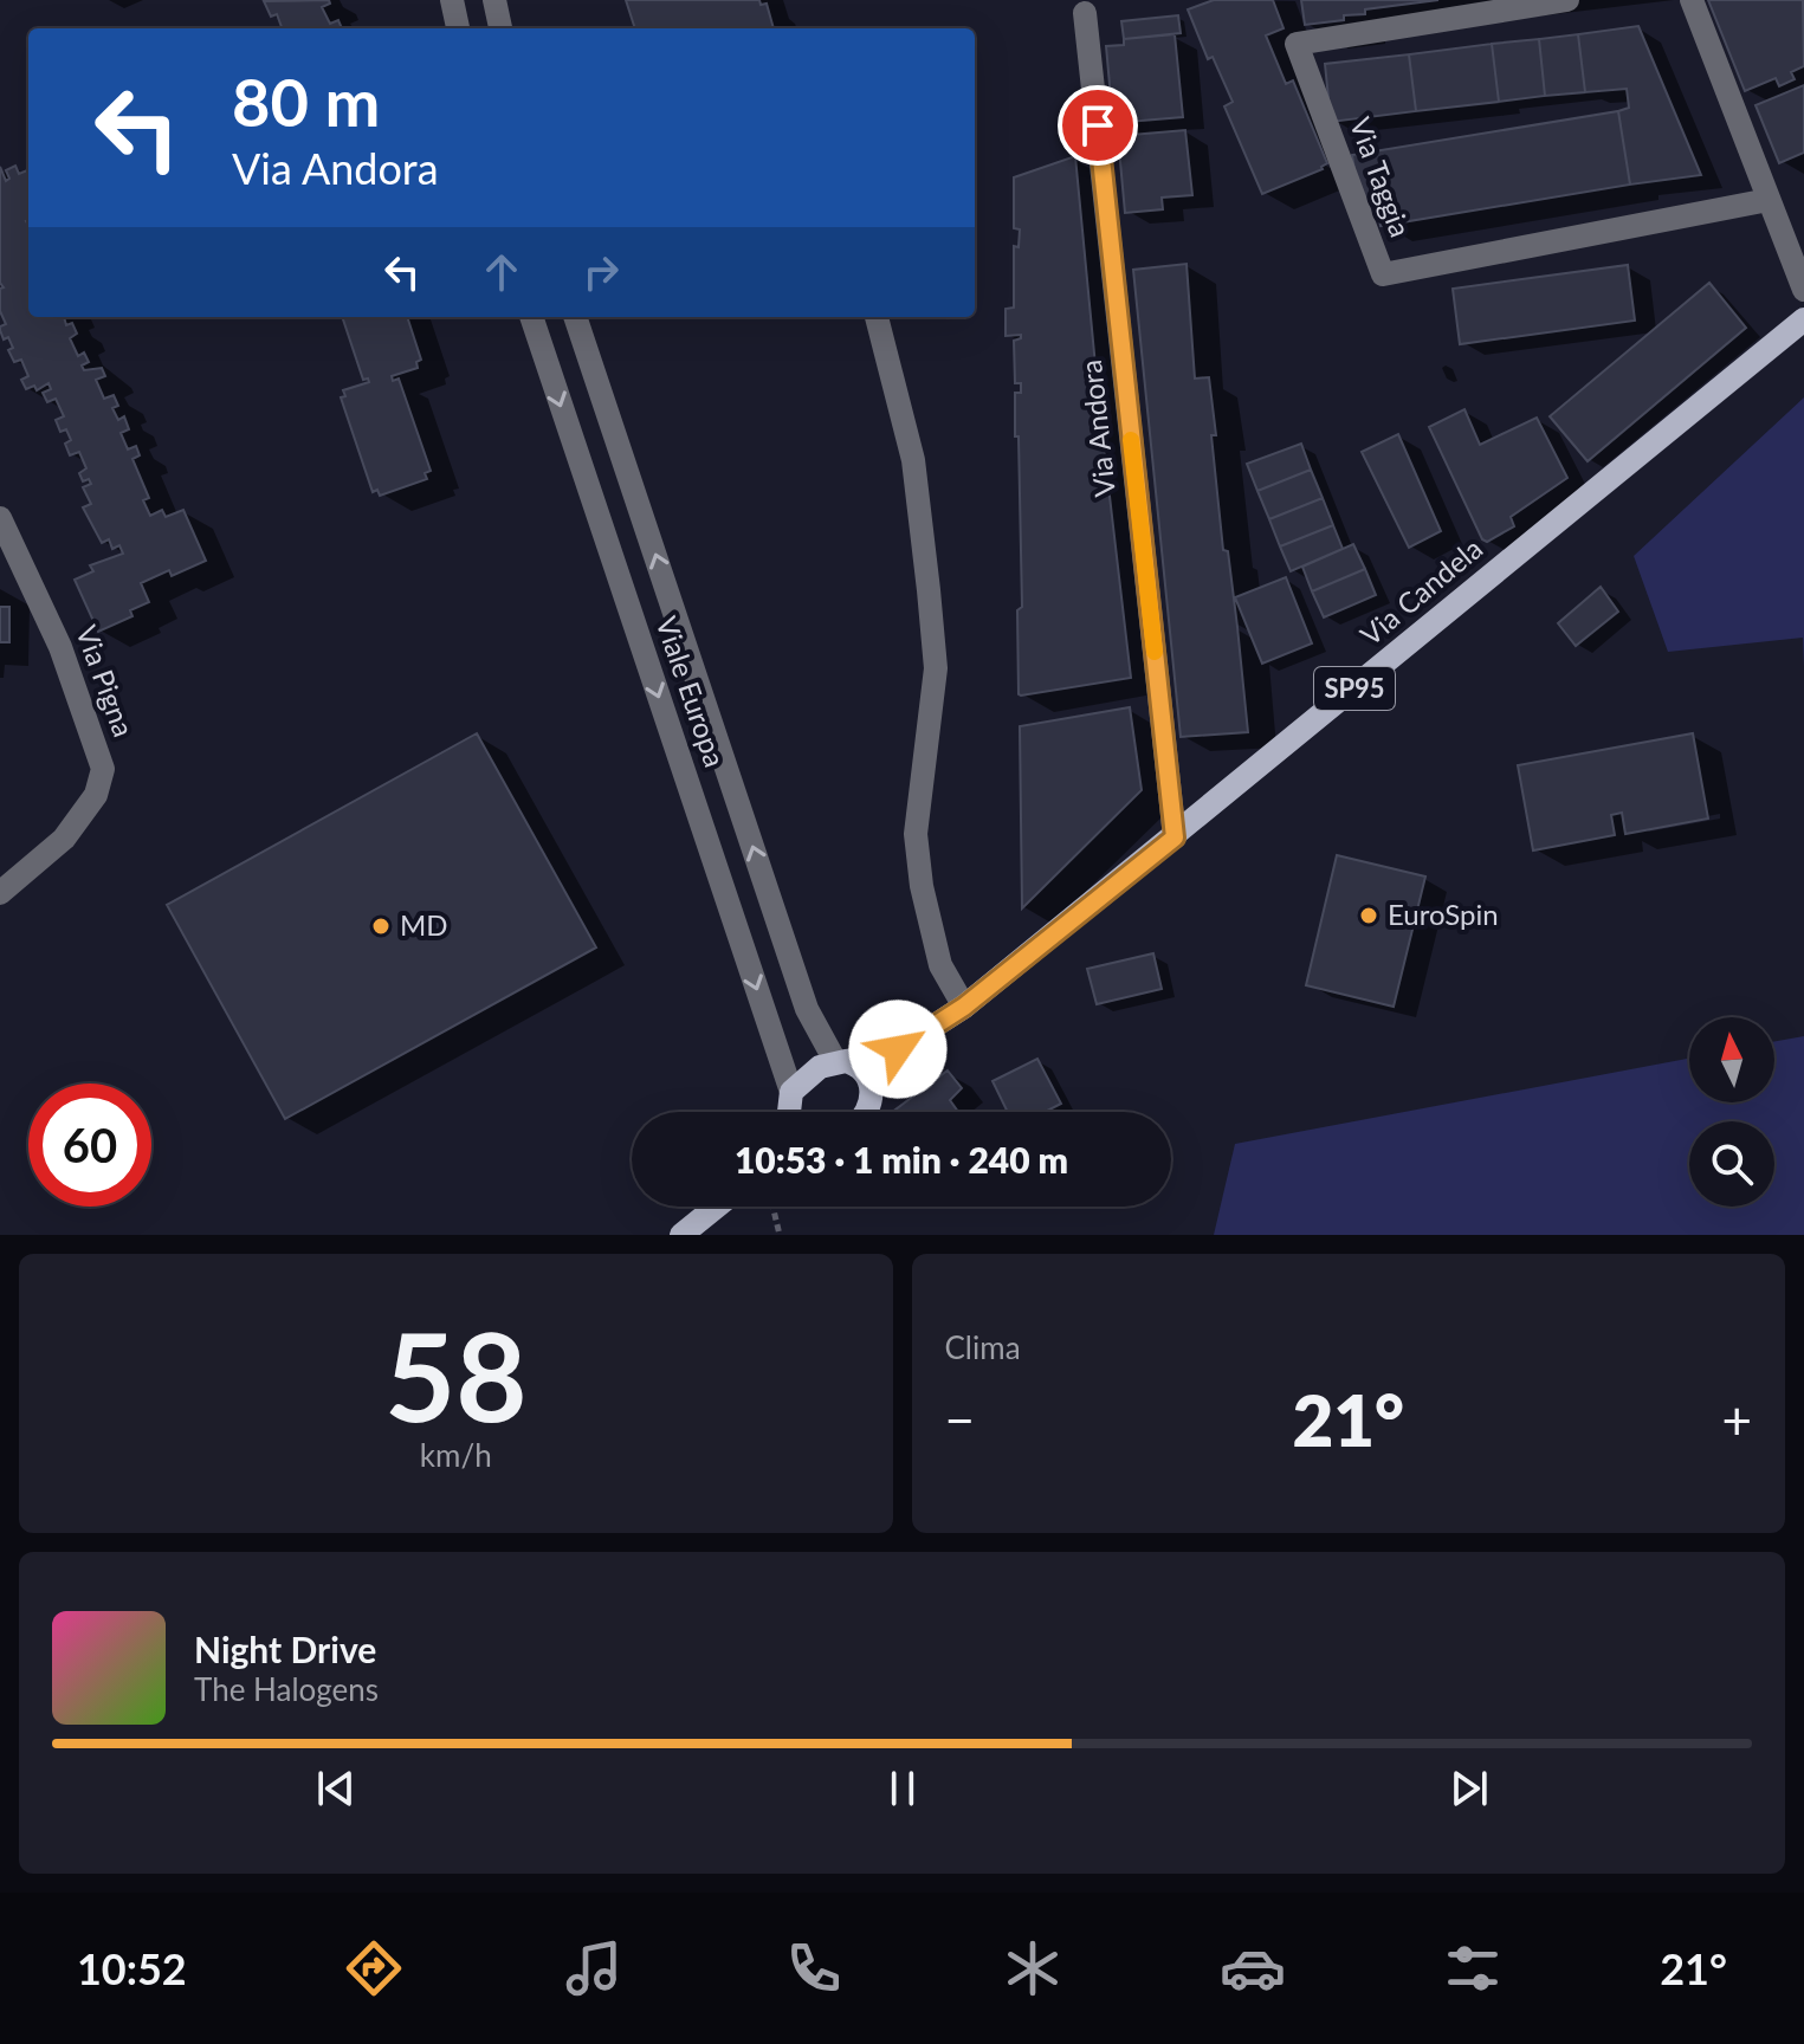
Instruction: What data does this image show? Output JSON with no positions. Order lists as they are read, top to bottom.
{
  "streets": {
    "main road": ["Via Candela", "SP95"],
    "street": [
      "Via Taggia",
      "Via Andora",
      "Via Pigna",
      "Viale Europa"
    ]
  },
  "crossings": [
    ["Via Andora", "Via Candela"],
    ["Via Candela", "Viale Europa"]
  ],
  "places": ["EuroSpin", "MD"],
  "north": "top",
  "page": {
    "turn": ["80 m", "Via Andora"],
    "limit": "60",
    "trip": "10:53 · 1 min · 240 m",
    "tile": [
      ["58", "km/h"],
      "Clima"
    ],
    "heat": ["−", "21°", "+"],
    "song": ["Night Drive", "The Halogens"],
    "tabs": ["10:52", "21°"]
  }
}
